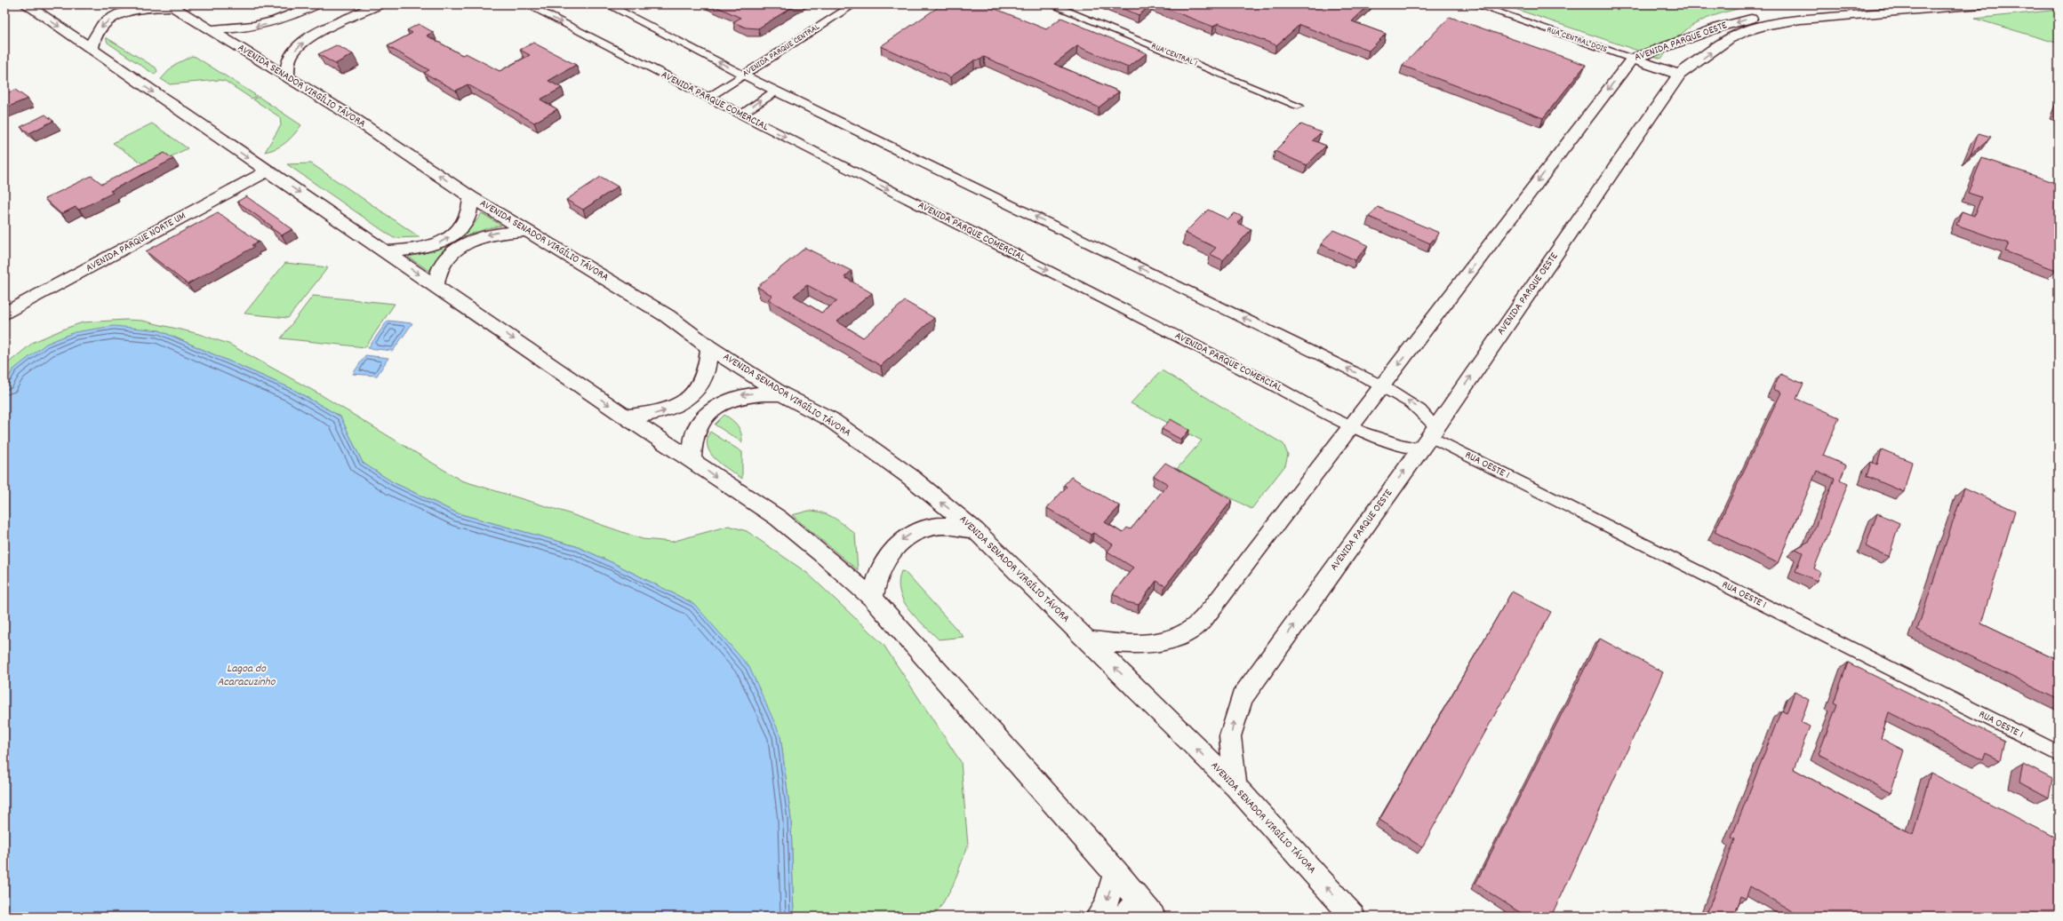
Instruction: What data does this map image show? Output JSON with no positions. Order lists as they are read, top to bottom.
{
  "streets": {
    "main road": [
      "RUA CENTRAL DOIS",
      "AVENIDA PARQUE OESTE",
      "AVENIDA SENADOR VIRGÍLIO TÁVORA",
      "AVENIDA PARQUE NORTE UM"
    ],
    "street": [
      "AVENIDA PARQUE CENTRAL",
      "RUA CENTRAL 1",
      "AVENIDA PARQUE COMERCIAL",
      "RUA OESTE 1"
    ]
  },
  "crossings": [
    ["RUA CENTRAL DOIS", "AVENIDA PARQUE OESTE"],
    ["AVENIDA PARQUE OESTE", "AVENIDA SENADOR VIRGÍLIO TÁVORA"],
    ["AVENIDA PARQUE OESTE", "AVENIDA PARQUE COMERCIAL"],
    ["AVENIDA PARQUE OESTE", "RUA OESTE 1"],
    ["AVENIDA PARQUE CENTRAL", "AVENIDA PARQUE COMERCIAL"],
    ["AVENIDA PARQUE COMERCIAL", "RUA OESTE 1"]
  ],
  "water": ["Lagoa do Acaracuzinho"]
}
